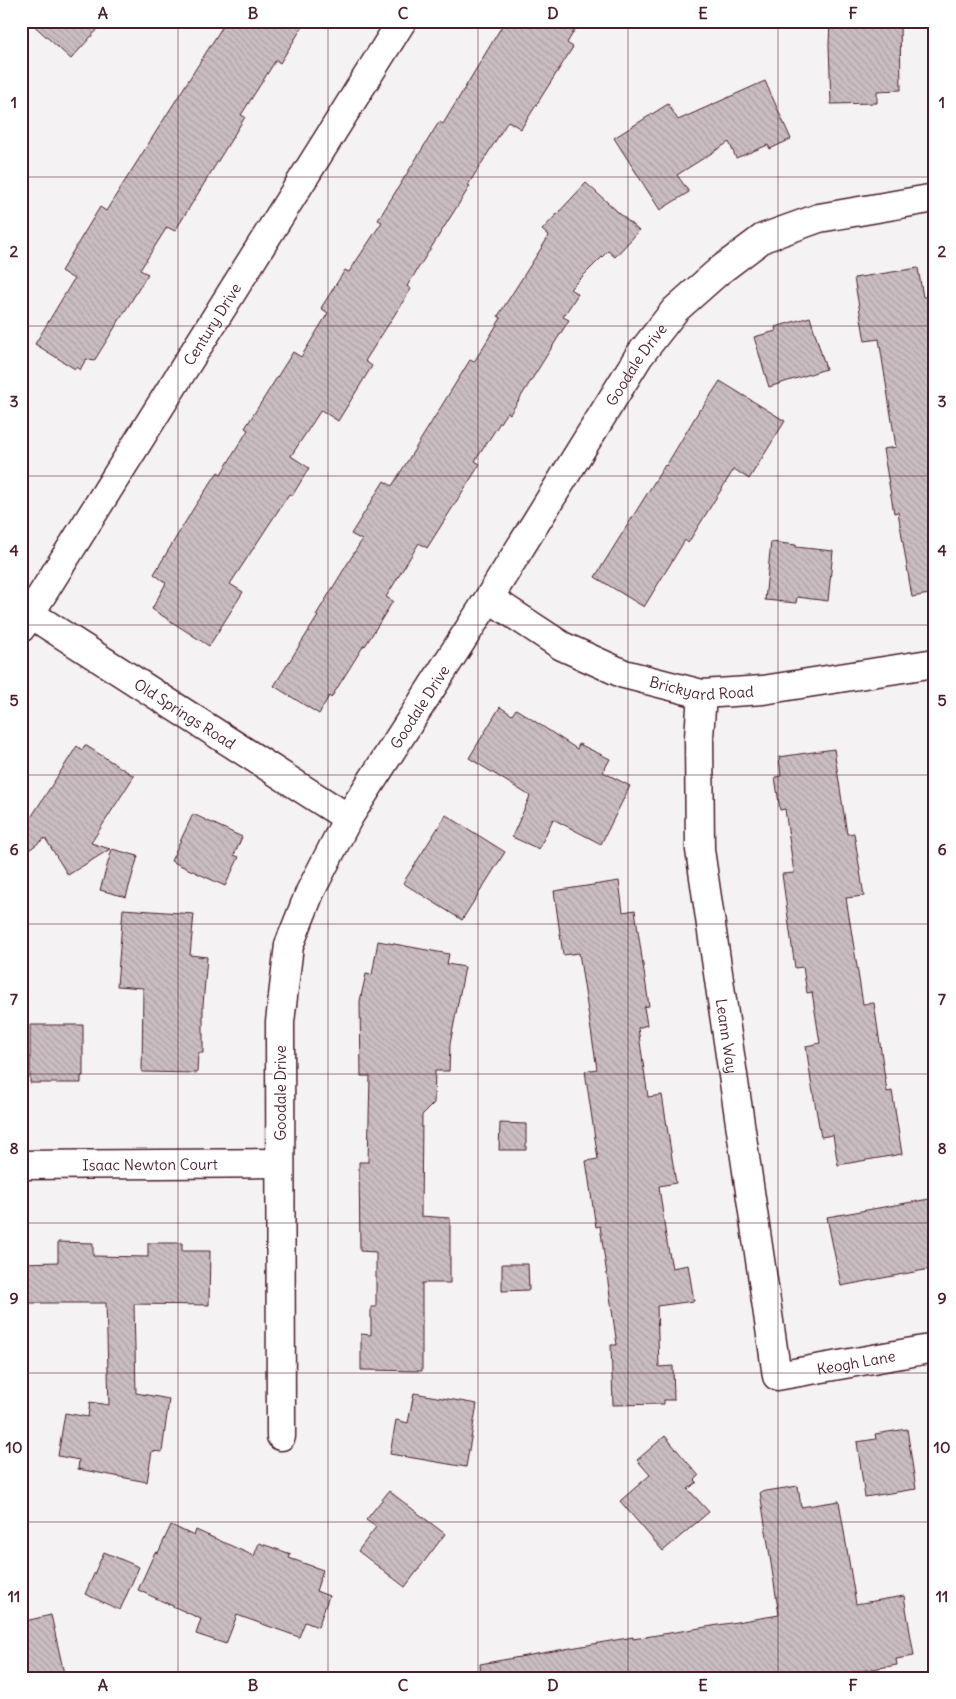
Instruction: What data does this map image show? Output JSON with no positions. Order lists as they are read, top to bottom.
{
  "streets": {
    "street": [
      "Century Drive",
      "Goodale Drive",
      "Brickyard Road",
      "Old Springs Road",
      "Leann Way",
      "Isaac Newton Court",
      "Keogh Lane"
    ]
  },
  "crossings": [
    ["Century Drive", "Old Springs Road"],
    ["Goodale Drive", "Brickyard Road"],
    ["Goodale Drive", "Old Springs Road"],
    ["Goodale Drive", "Isaac Newton Court"],
    ["Brickyard Road", "Leann Way"],
    ["Leann Way", "Keogh Lane"]
  ],
  "grid": {
    "columns": [
      "A",
      "B",
      "C",
      "D",
      "E",
      "F"
    ],
    "rows": [
      "1",
      "2",
      "3",
      "4",
      "5",
      "6",
      "7",
      "8",
      "9",
      "10",
      "11"
    ]
  }
}
